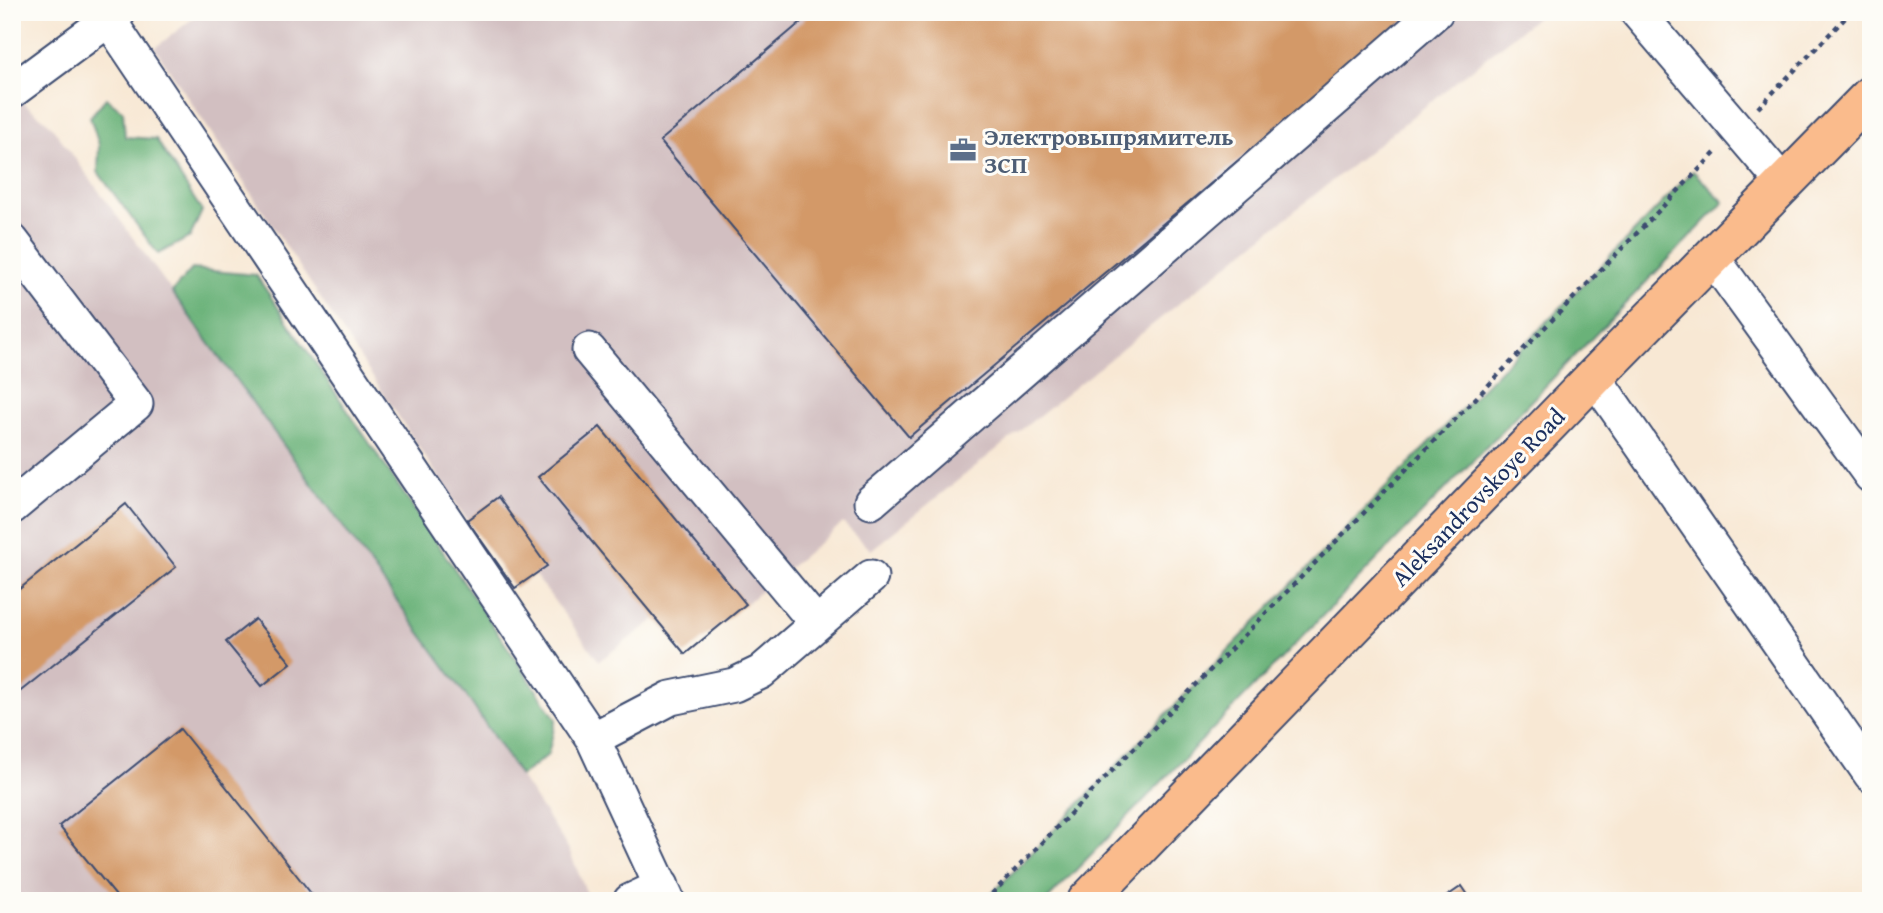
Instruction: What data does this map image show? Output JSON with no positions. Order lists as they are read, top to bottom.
{
  "streets": {
    "main road": ["Aleksandrovskoye Road"]
  },
  "places": {
    "office": ["Электровыпрямитель ЗСП"]
  }
}
